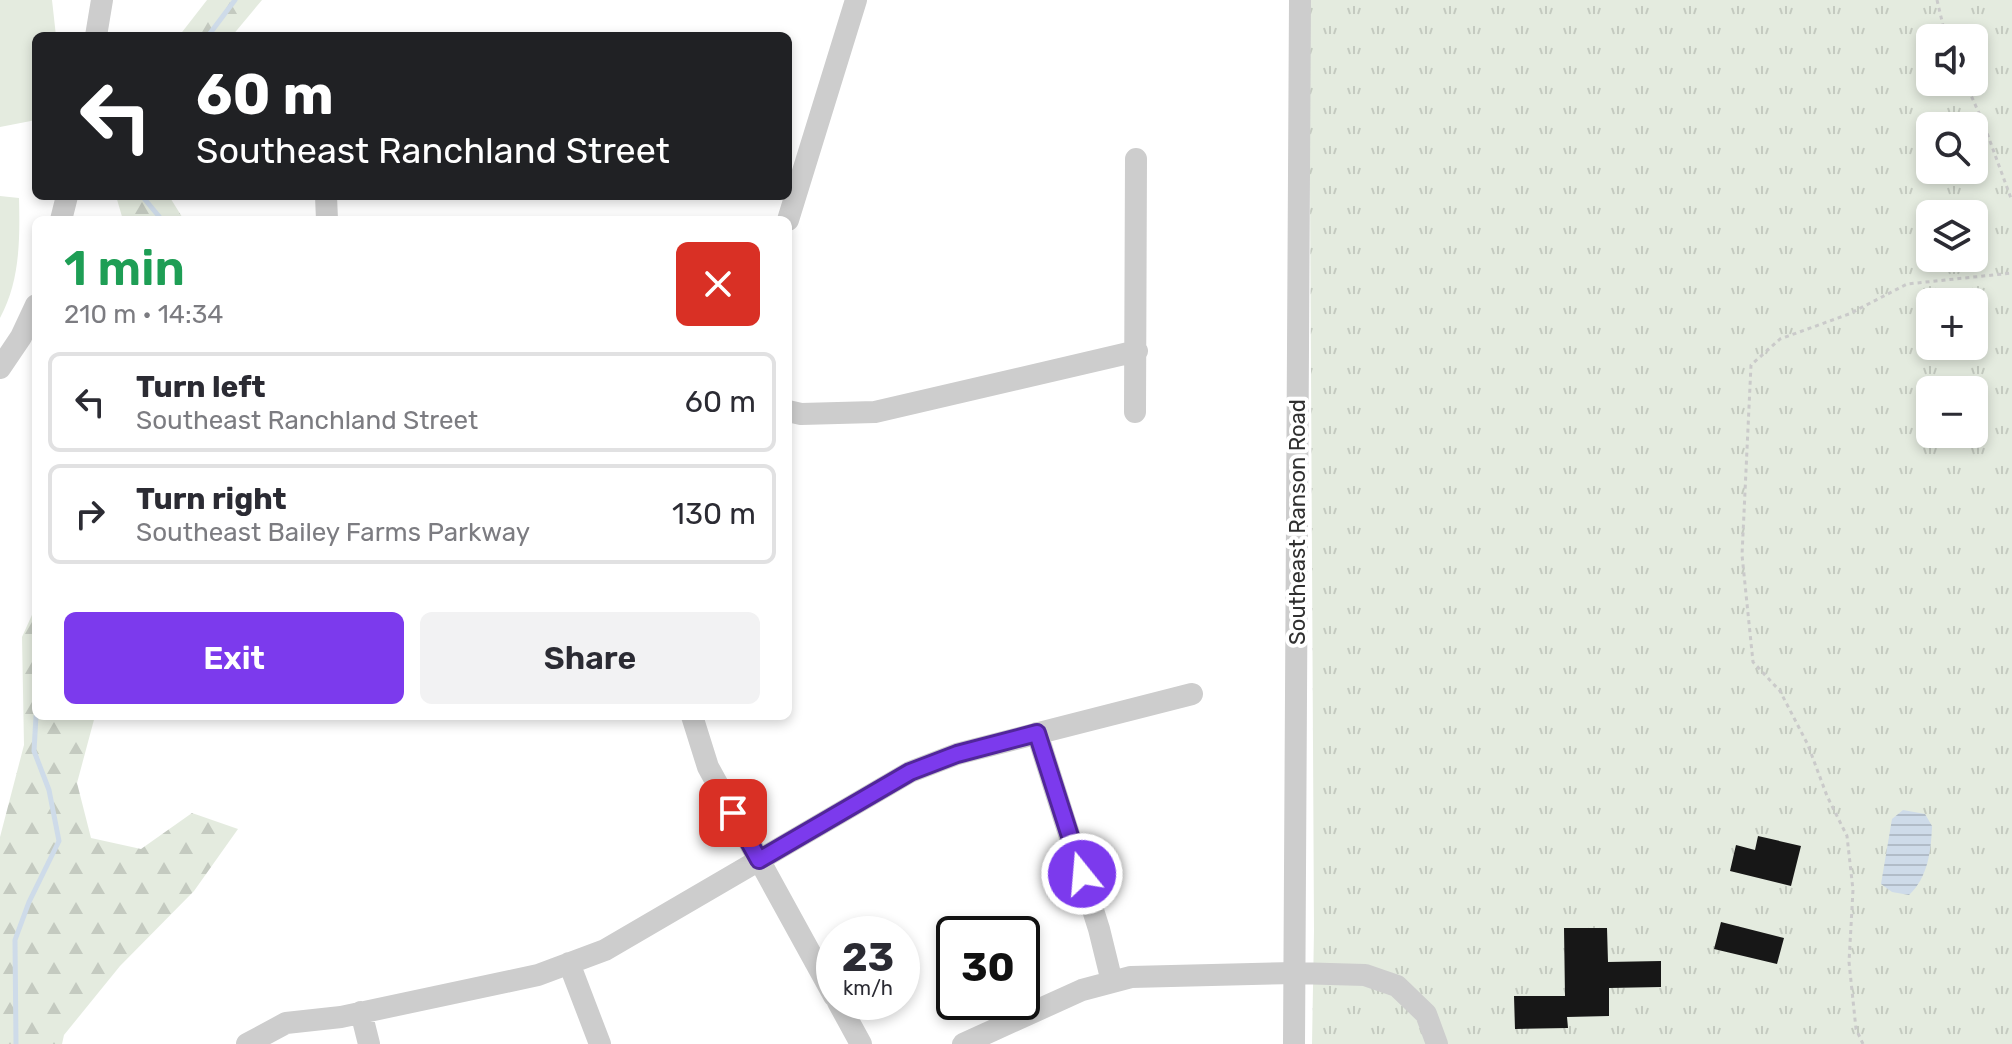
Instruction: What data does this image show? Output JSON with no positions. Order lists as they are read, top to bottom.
{
  "streets": {
    "street": ["Southeast Ranson Road"]
  },
  "page": {
    "map_buttons": ["+", "−"],
    "turn": ["60 m", "Southeast Ranchland Street"],
    "heading": ["1 min", "210 m · 14:34"],
    "list": [
      {
        "name": "Turn left",
        "note": "Southeast Ranchland Street",
        "value": "60 m"
      },
      {
        "name": "Turn right",
        "note": "Southeast Bailey Farms Parkway",
        "value": "130 m"
      }
    ],
    "buttons": ["Exit", "Share"],
    "speed": "23 km/h",
    "limit": "30"
  }
}
